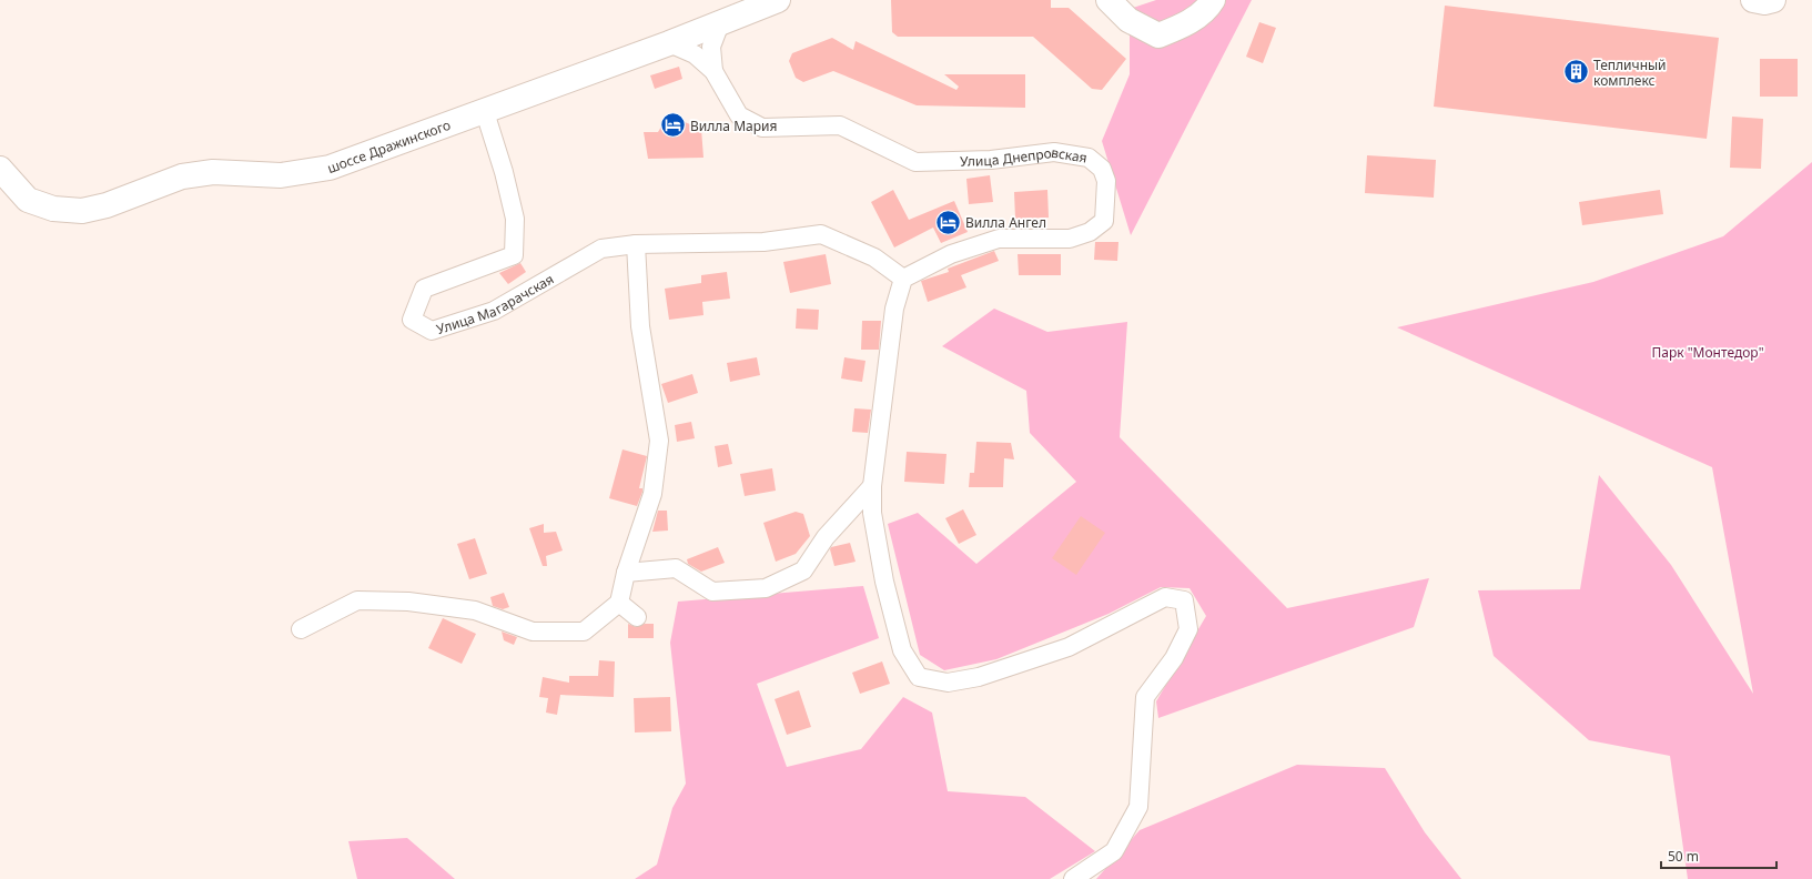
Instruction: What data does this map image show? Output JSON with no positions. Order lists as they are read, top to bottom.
{
  "streets": {
    "main road": ["шоссе Дражинского"],
    "street": ["Улица Днепровская", "Улица Магарачская"]
  },
  "crossings": [
    ["шоссе Дражинского", "Улица Днепровская"],
    ["шоссе Дражинского", "Улица Магарачская"],
    ["Улица Днепровская", "Улица Магарачская"]
  ],
  "parks": ["Парк \"Монтедор\""],
  "places": {
    "building": ["Тепличный комплекс"],
    "hotel": ["Вилла Мария", "Вилла Ангел"]
  },
  "scale_bar": "50 m"
}
